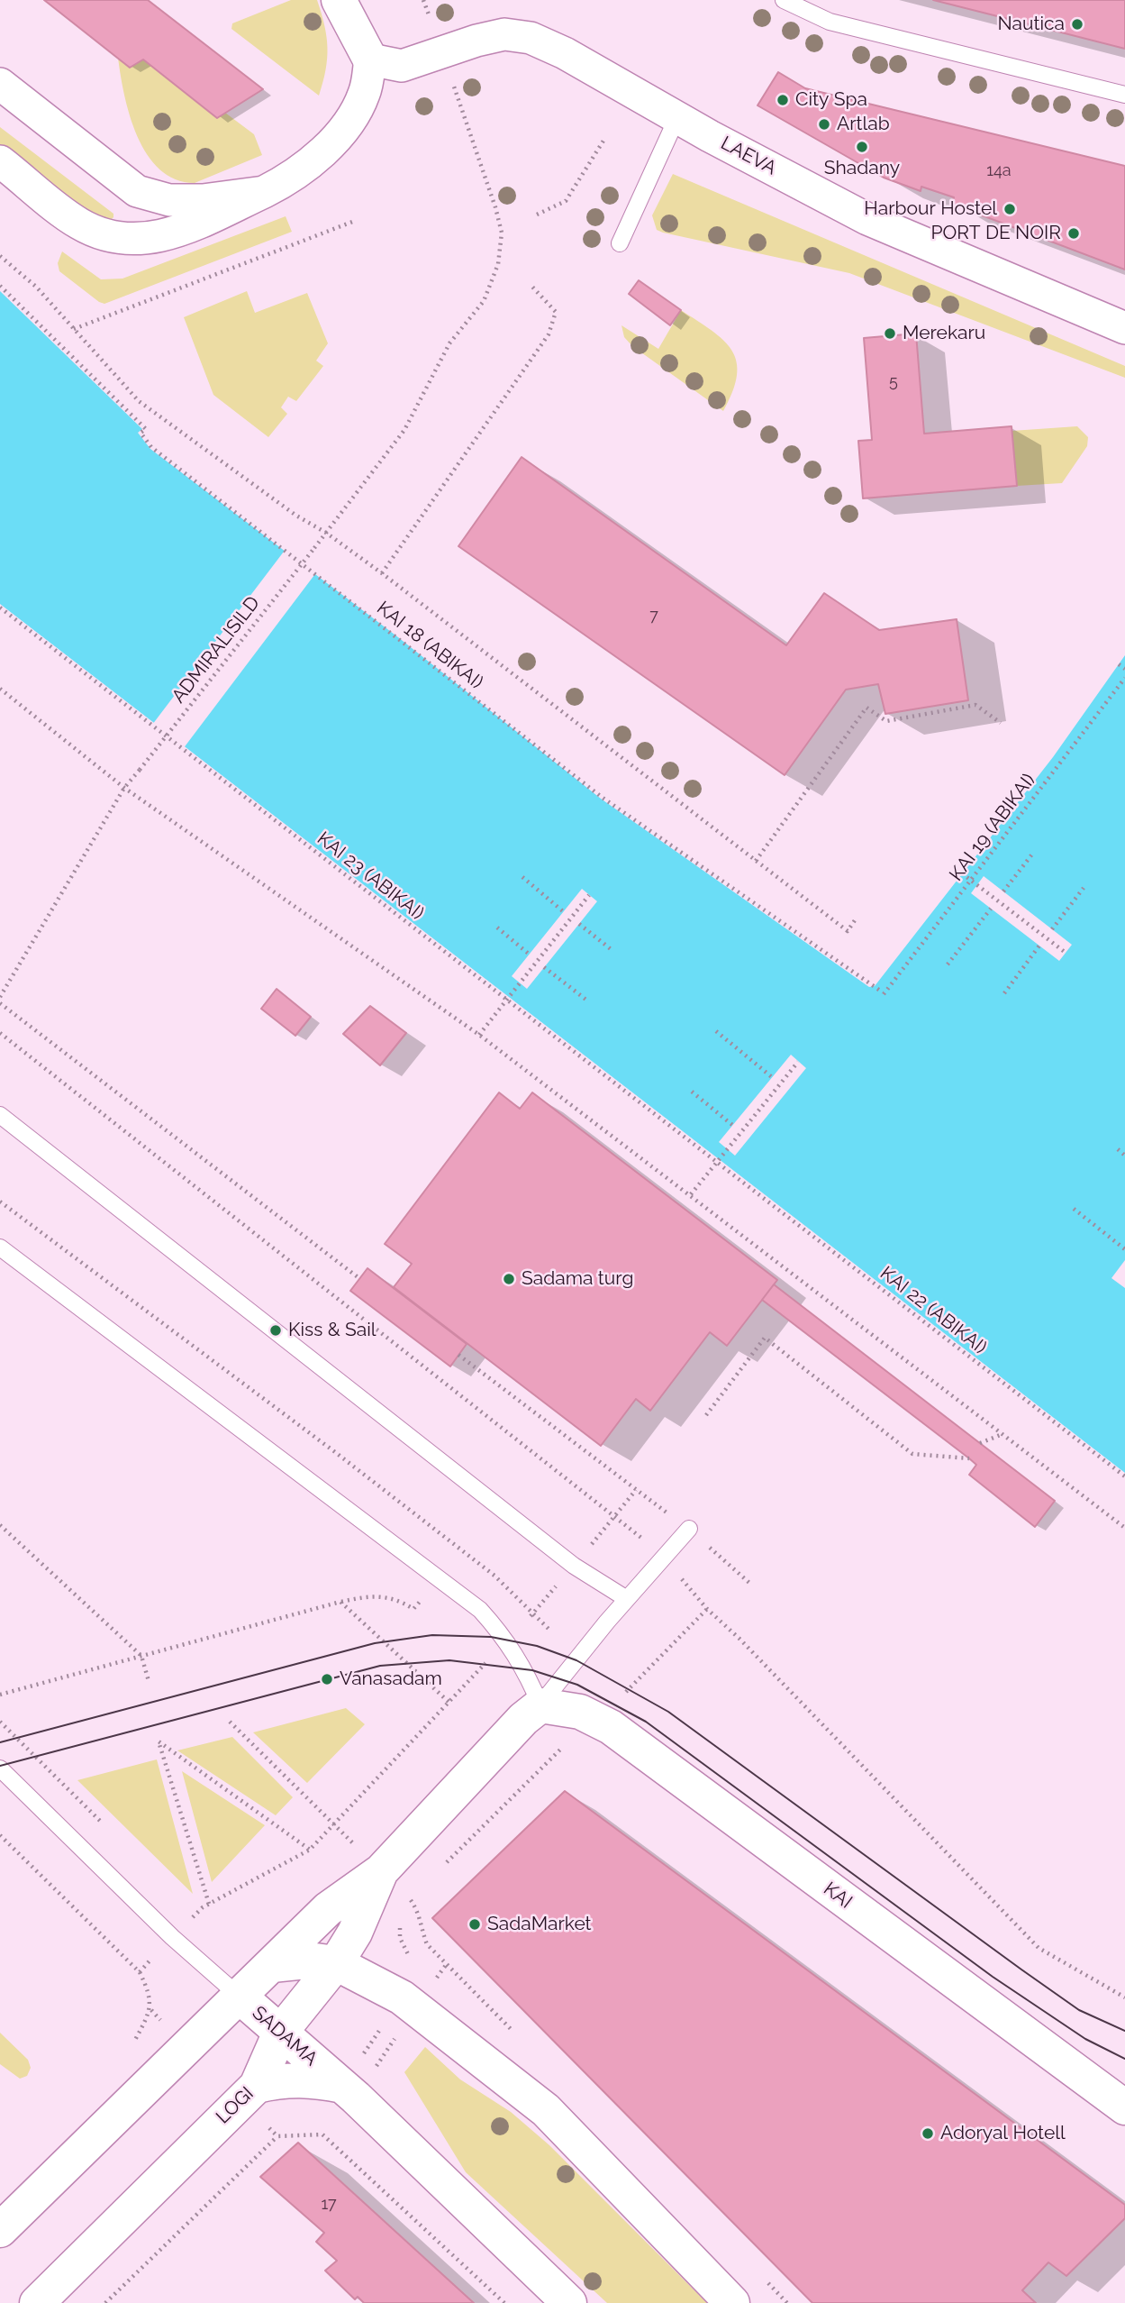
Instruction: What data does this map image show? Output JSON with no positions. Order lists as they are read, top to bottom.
{
  "streets": {
    "street": [
      "LAEVA",
      "KAI",
      "SADAMA",
      "LOGI"
    ],
    "path": [
      "KAI 18 (ABIKAI)",
      "ADMIRALISILD",
      "KAI 19 (ABIKAI)",
      "KAI 23 (ABIKAI)",
      "KAI 22 (ABIKAI)"
    ]
  },
  "crossings": [
    ["LAEVA", "ADMIRALISILD"],
    ["KAI 18 (ABIKAI)", "KAI 19 (ABIKAI)"],
    ["KAI 23 (ABIKAI)", "KAI 22 (ABIKAI)"],
    ["KAI", "LOGI"],
    ["SADAMA", "LOGI"]
  ],
  "places": [
    "Nautica",
    "City Spa",
    "Artlab",
    "Shadany",
    "Harbour Hostel",
    "PORT DE NOIR",
    "Merekaru",
    "Sadama turg",
    "Kiss & Sail",
    "Vanasadam",
    "SadaMarket",
    "Adoryal Hotell"
  ],
  "house_numbers": [
    "14a",
    "5",
    "7",
    "17"
  ]
}
